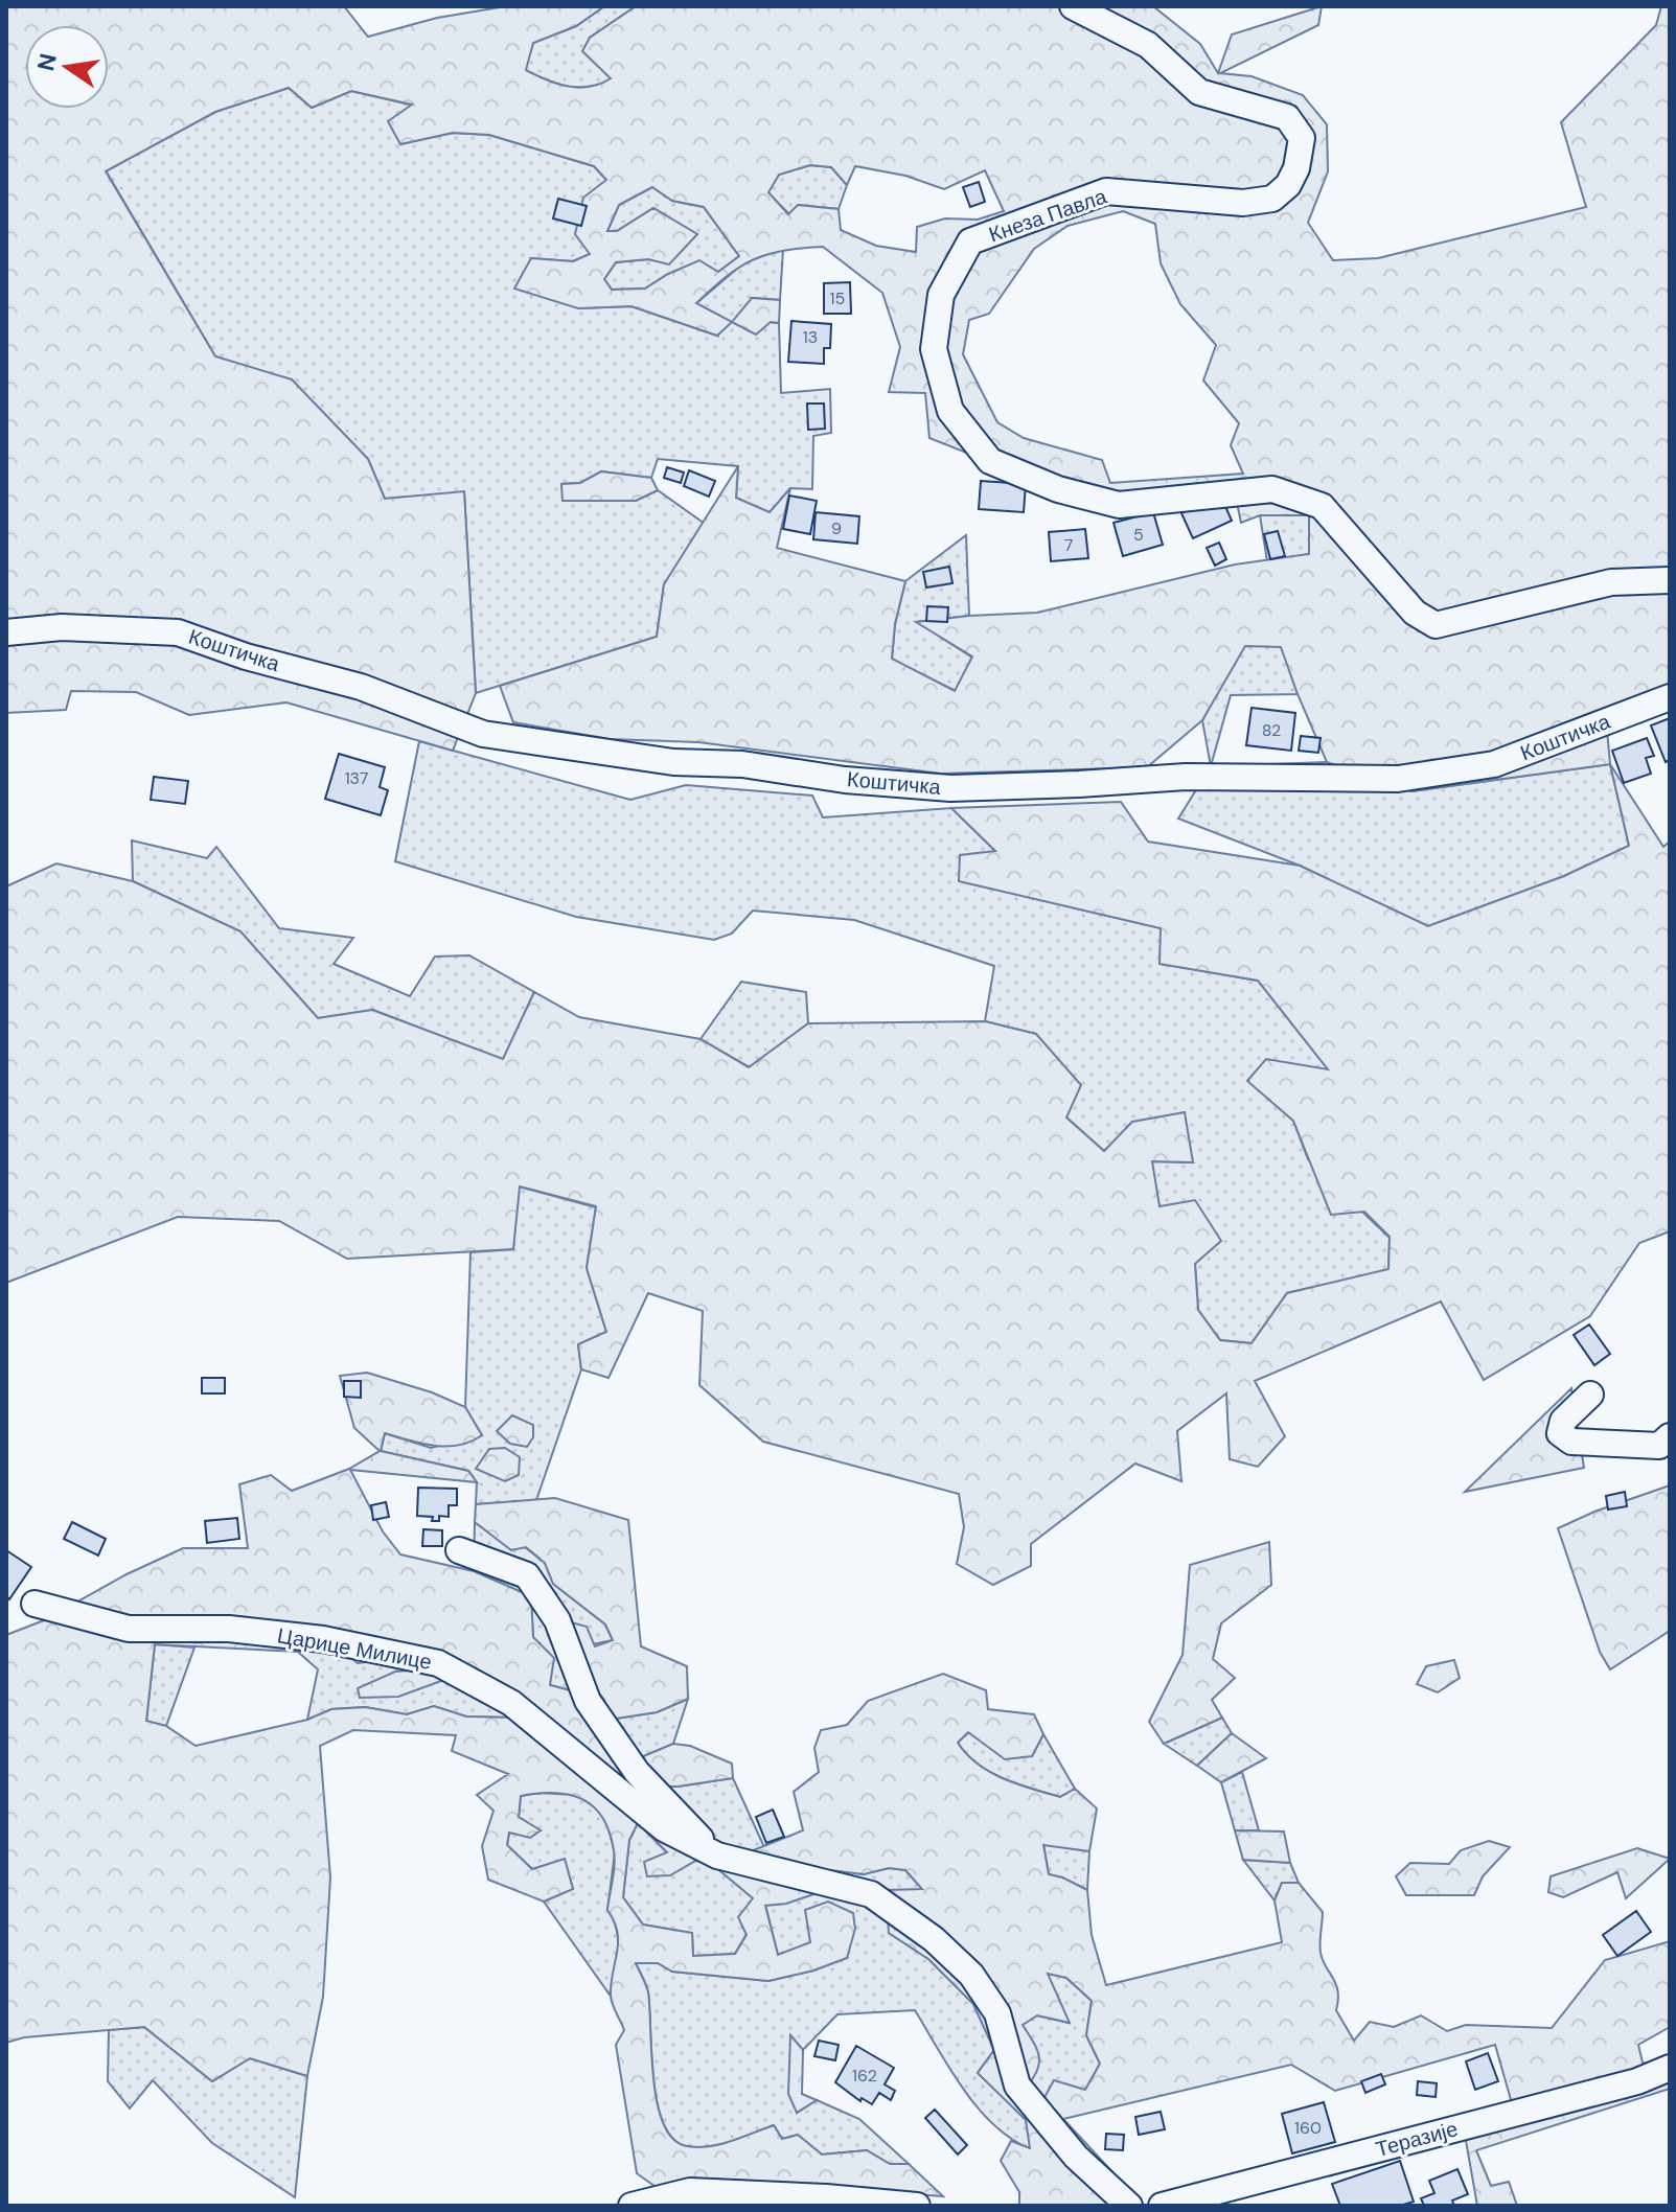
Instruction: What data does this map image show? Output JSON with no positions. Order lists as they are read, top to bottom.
{
  "streets": {
    "street": [
      "Кнеза Павла",
      "Коштичка",
      "Царице Милице",
      "Теразије"
    ]
  },
  "house_numbers": [
    "15",
    "13",
    "9",
    "5",
    "7",
    "82",
    "137",
    "162",
    "160"
  ],
  "north": "left"
}
